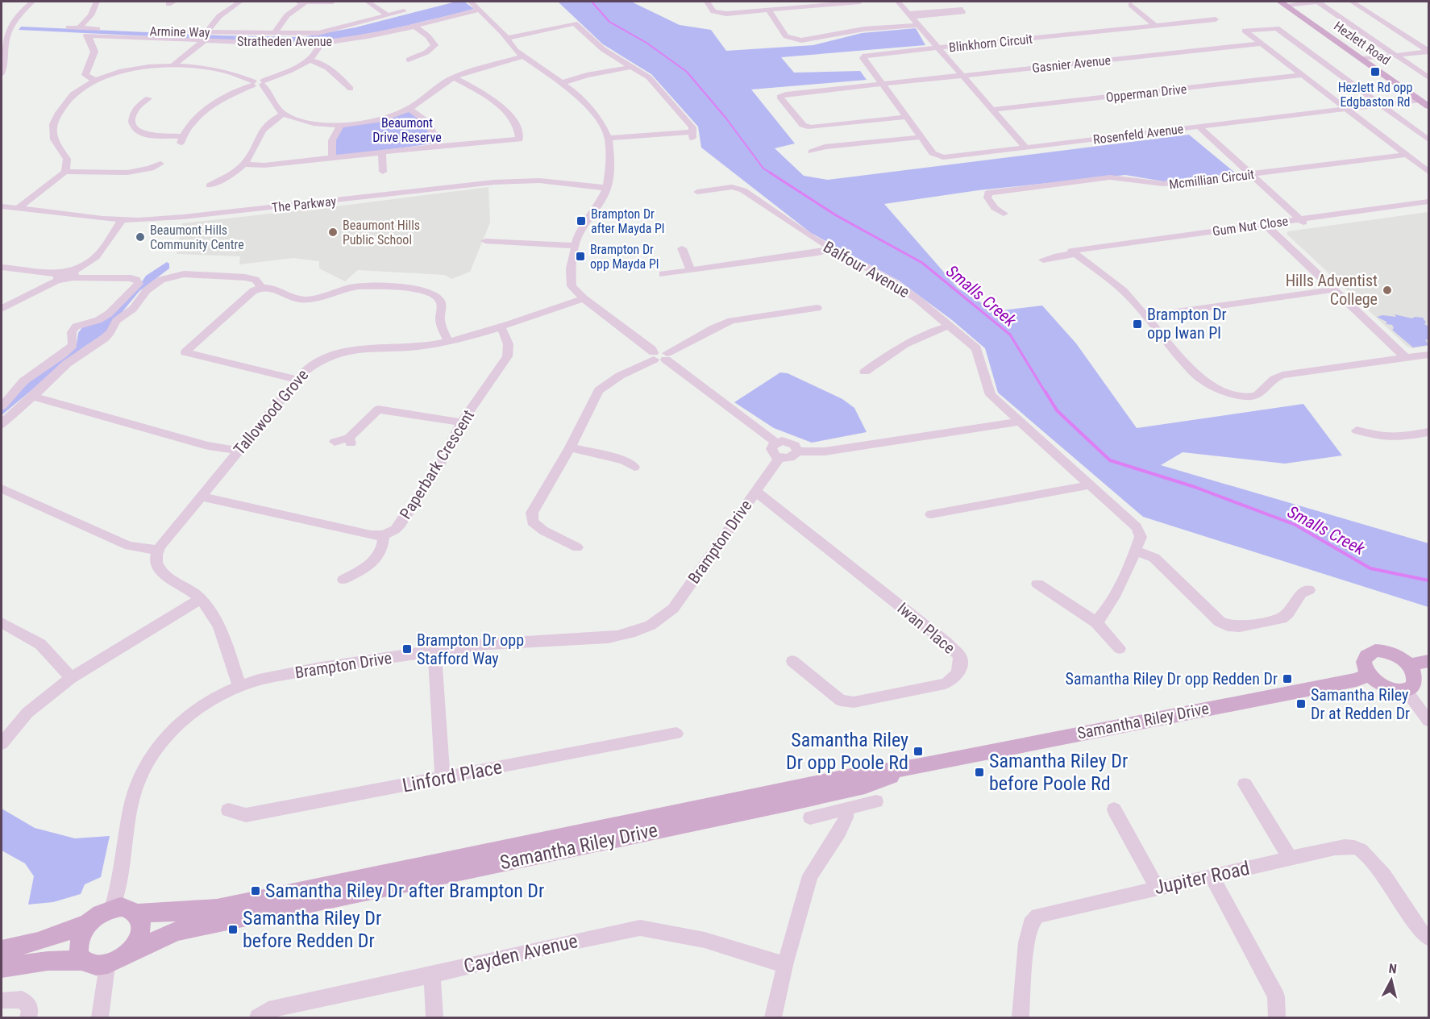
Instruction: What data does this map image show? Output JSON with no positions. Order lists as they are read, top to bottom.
{
  "streets": {
    "main road": ["Hezlett Road", "Samantha Riley Drive"],
    "street": [
      "Armine Way",
      "Stratheden Avenue",
      "Blinkhorn Circuit",
      "Gasnier Avenue",
      "Opperman Drive",
      "Rosenfeld Avenue",
      "Mcmillian Circuit",
      "The Parkway",
      "Gum Nut Close",
      "Balfour Avenue",
      "Tallowood Grove",
      "Paperbark Crescent",
      "Brampton Drive",
      "Iwan Place",
      "Linford Place",
      "Jupiter Road",
      "Cayden Avenue"
    ]
  },
  "crossings": [
    ["Blinkhorn Circuit", "Gasnier Avenue"],
    ["Blinkhorn Circuit", "Rosenfeld Avenue"],
    ["Hezlett Road", "Rosenfeld Avenue"],
    ["Tallowood Grove", "Paperbark Crescent"],
    ["Brampton Drive", "Iwan Place"],
    ["Brampton Drive", "Samantha Riley Drive"]
  ],
  "water": ["Smalls Creek"],
  "parks": ["Beaumont Drive Reserve"],
  "places": {
    "transit": [
      "Hezlett Rd opp Edgbaston Rd",
      "Brampton Dr after Mayda Pl",
      "Brampton Dr opp Mayda Pl",
      "Brampton Dr opp Iwan Pl",
      "Brampton Dr opp Stafford Way",
      "Samantha Riley Dr opp Redden Dr",
      "Samantha Riley Dr at Redden Dr",
      "Samantha Riley Dr opp Poole Rd",
      "Samantha Riley Dr before Poole Rd",
      "Samantha Riley Dr after Brampton Dr",
      "Samantha Riley Dr before Redden Dr"
    ],
    "other": ["Beaumont Hills Public School", "Beaumont Hills Community Centre", "Hills Adventist College"]
  },
  "north": "top"
}
